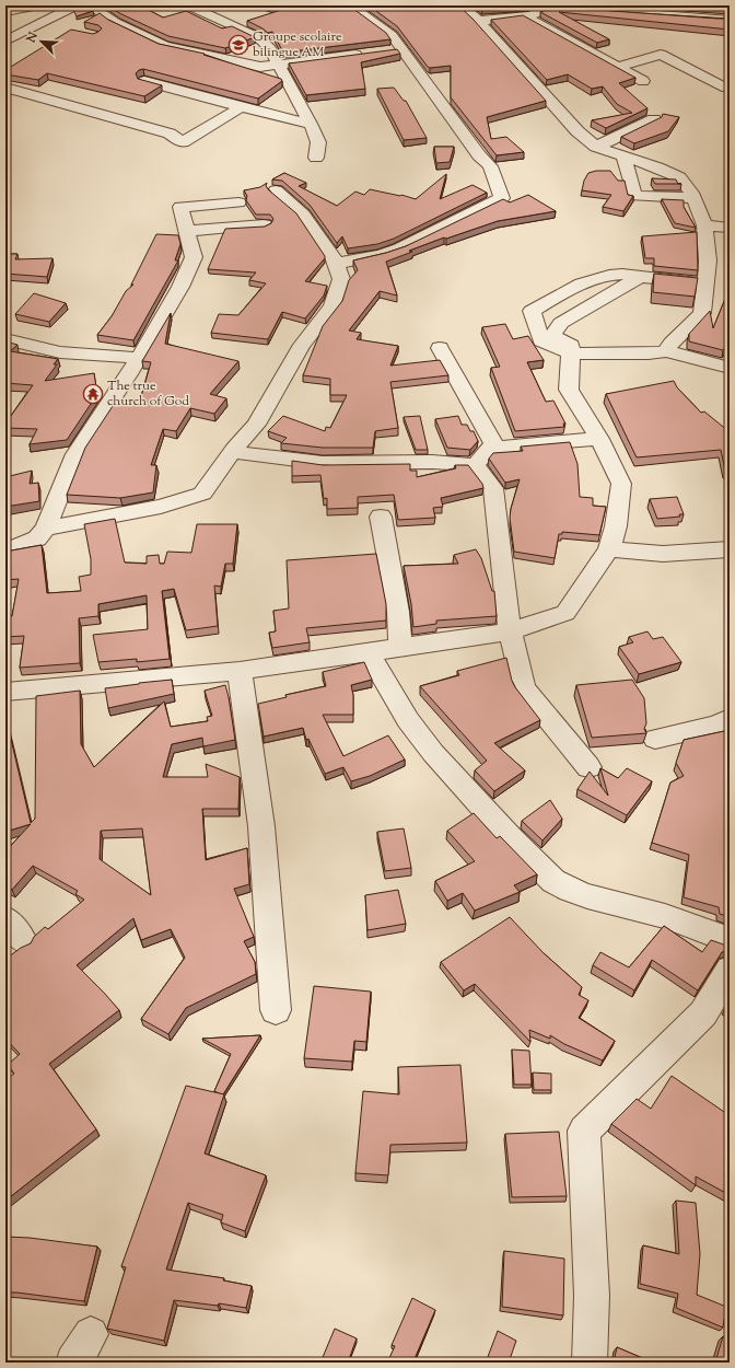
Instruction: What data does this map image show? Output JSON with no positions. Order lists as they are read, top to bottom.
{
  "places": {
    "school or university": ["Groupe scolaire bilingue AM"],
    "temple": ["The true church of God"]
  },
  "north": "top left"
}
